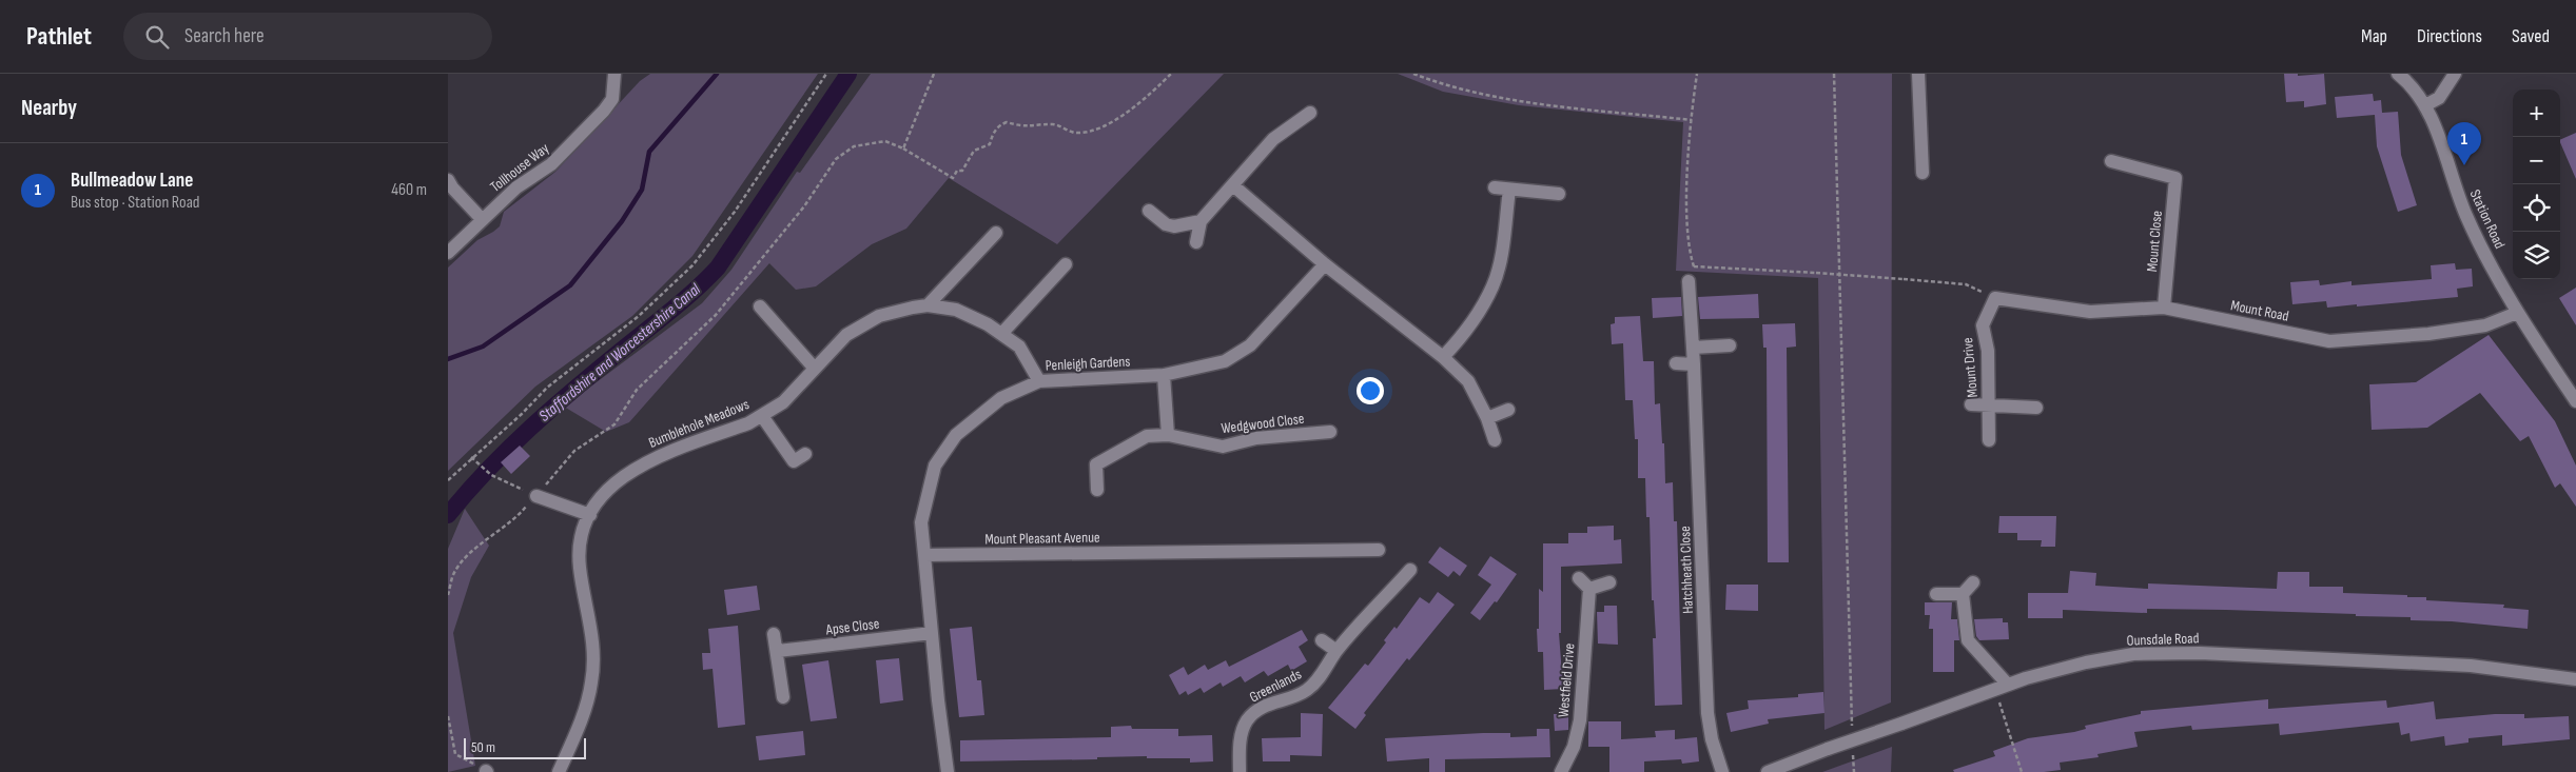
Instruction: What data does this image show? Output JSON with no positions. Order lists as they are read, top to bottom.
{
  "streets": {
    "street": [
      "Tollhouse Way",
      "Station Road",
      "Mount Close",
      "Mount Road",
      "Penleigh Gardens",
      "Mount Drive",
      "Bumblehole Meadows",
      "Wedgwood Close",
      "Mount Pleasant Avenue",
      "Hatchheath Close",
      "Apse Close",
      "Ounsdale Road",
      "Westfield Drive",
      "Greenlands"
    ]
  },
  "crossings": [
    ["Station Road", "Mount Road"],
    ["Mount Close", "Mount Road"],
    ["Mount Road", "Mount Drive"],
    ["Penleigh Gardens", "Bumblehole Meadows"],
    ["Penleigh Gardens", "Mount Pleasant Avenue"]
  ],
  "water": ["Staffordshire and Worcestershire Canal"],
  "scale_bar": "50 m",
  "page": {
    "header": "Pathlet",
    "search": "Search here",
    "nav": ["Map", "Directions", "Saved"],
    "heading": "Nearby",
    "map_buttons": ["+", "−"],
    "pins": "1",
    "list": [
      {
        "mark": "1",
        "name": "Bullmeadow Lane",
        "note": "Bus stop · Station Road",
        "value": "460 m"
      }
    ],
    "scale": "50 m"
  }
}
